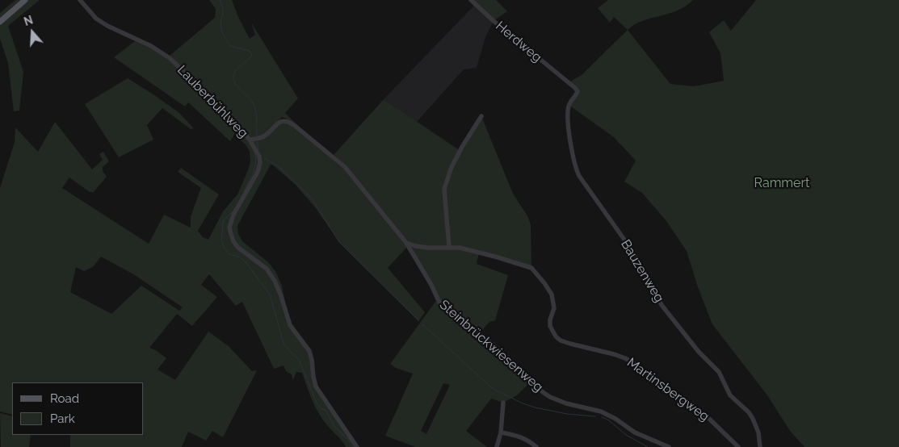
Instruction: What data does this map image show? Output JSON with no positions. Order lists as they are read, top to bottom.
{
  "streets": {
    "street": [
      "Herdweg",
      "Lauberbühlweg",
      "Bauzenweg",
      "Steinbrückwiesenweg",
      "Martinsbergweg"
    ]
  },
  "crossings": [
    ["Herdweg", "Bauzenweg"],
    ["Lauberbühlweg", "Steinbrückwiesenweg"],
    ["Steinbrückwiesenweg", "Martinsbergweg"]
  ],
  "parks": ["Rammert"],
  "legend": ["Road", "Park"],
  "north": "top"
}
